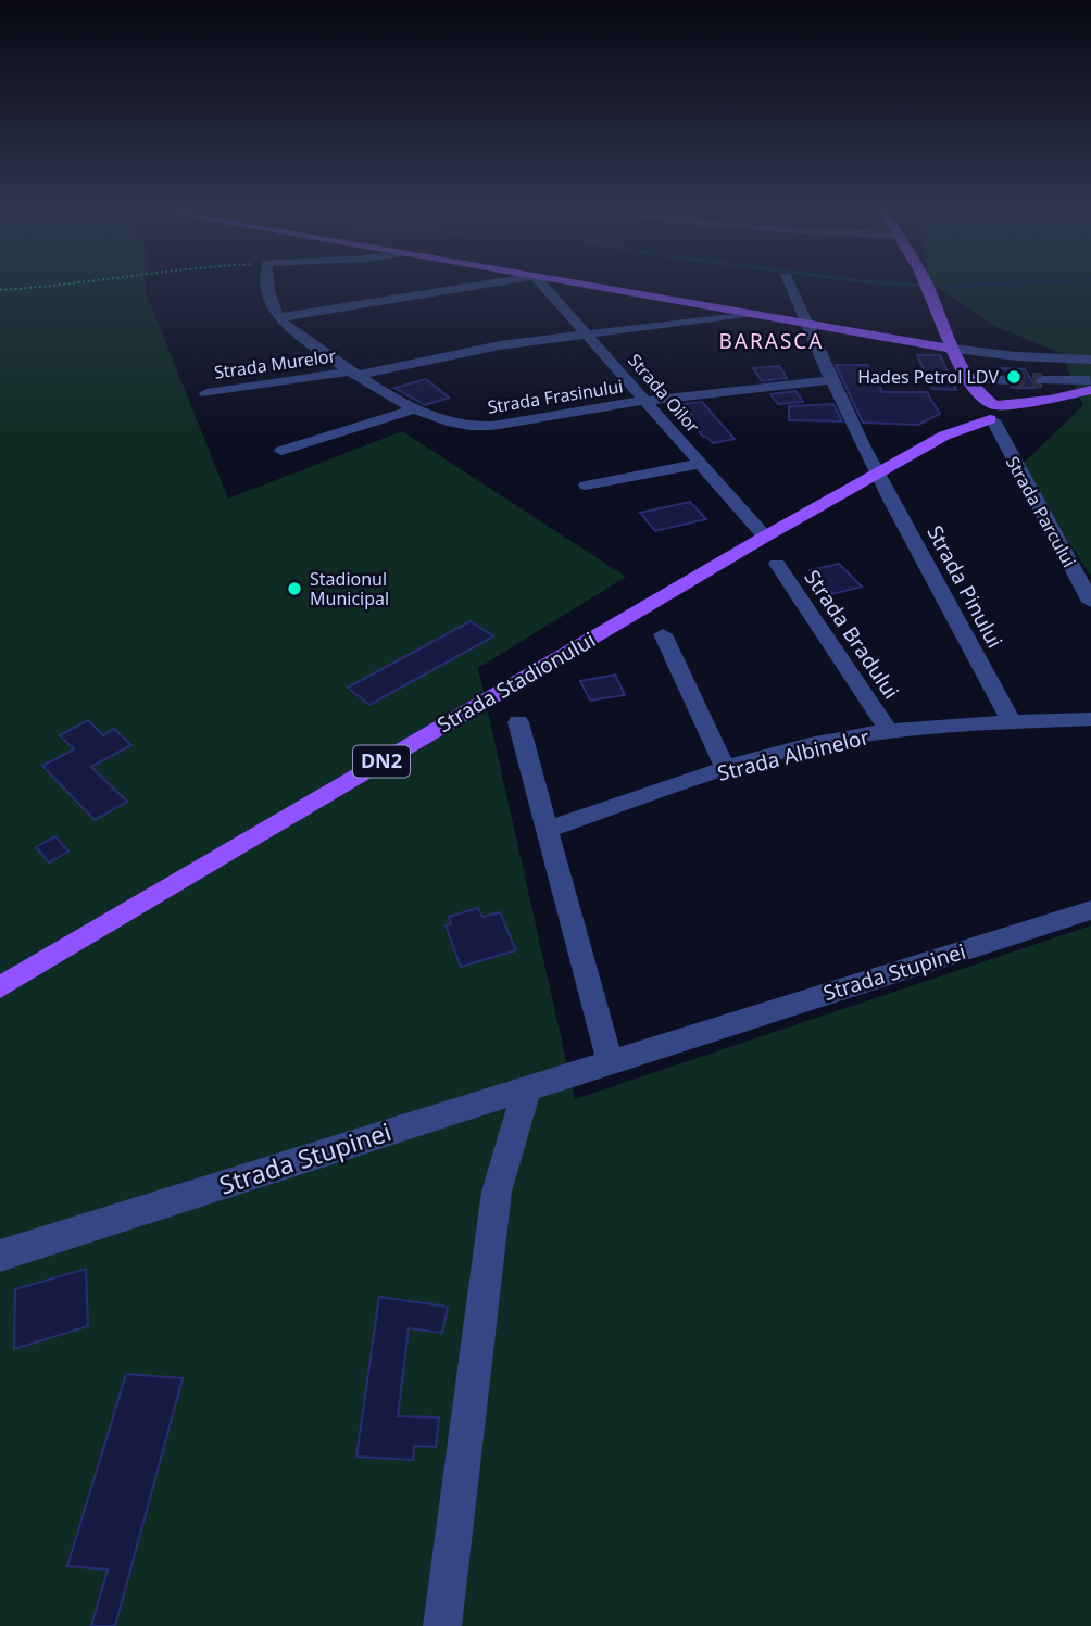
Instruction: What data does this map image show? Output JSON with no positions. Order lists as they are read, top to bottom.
{
  "streets": {
    "main road": ["Strada Parcului", "Strada Stadionului", "DN2"],
    "street": [
      "Strada Murelor",
      "Strada Oilor",
      "Strada Frasinului",
      "Strada Pinului",
      "Strada Bradului",
      "Strada Albinelor",
      "Strada Stupinei"
    ]
  },
  "crossings": [
    ["Strada Murelor", "Strada Oilor"],
    ["Strada Murelor", "Strada Frasinului"],
    ["Strada Oilor", "Strada Frasinului"],
    ["Strada Oilor", "Strada Stadionului"],
    ["Strada Frasinului", "Strada Pinului"],
    ["Strada Parcului", "Strada Stadionului"],
    ["Strada Parcului", "DN2"],
    ["Strada Pinului", "Strada Stadionului"],
    ["Strada Pinului", "Strada Albinelor"],
    ["Strada Bradului", "Strada Albinelor"],
    ["Strada Stadionului", "DN2"]
  ],
  "districts": ["BARASCA"],
  "places": ["Hades Petrol LDV", "Stadionul Municipal"]
}
